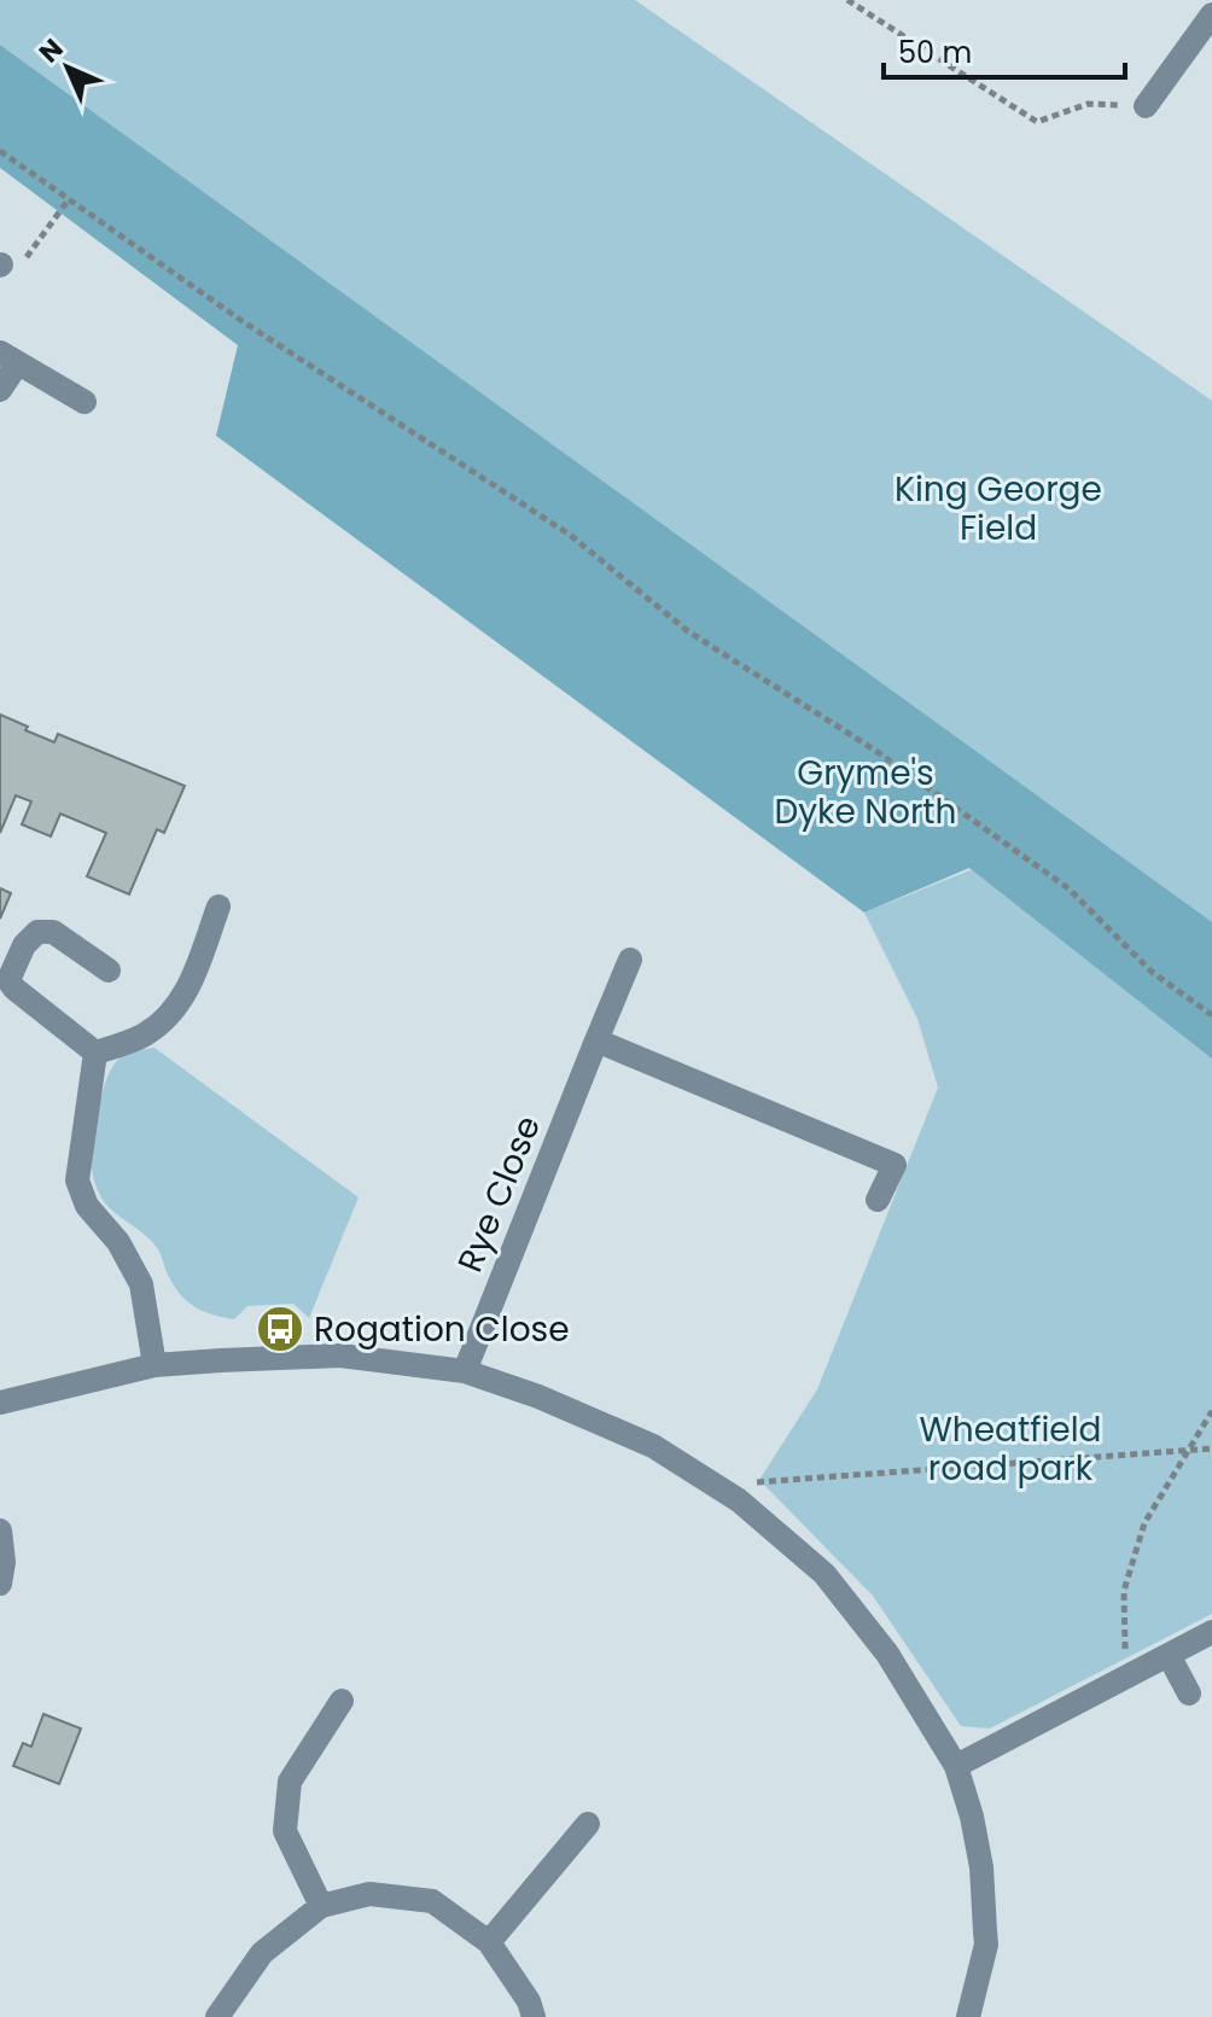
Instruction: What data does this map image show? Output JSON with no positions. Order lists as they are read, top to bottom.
{
  "streets": {
    "street": ["Rye Close"]
  },
  "parks": ["King George Field", "Gryme's Dyke North", "Wheatfield road park"],
  "places": {
    "bus stop": ["Rogation Close"]
  },
  "scale_bar": "50 m",
  "north": "top left"
}
